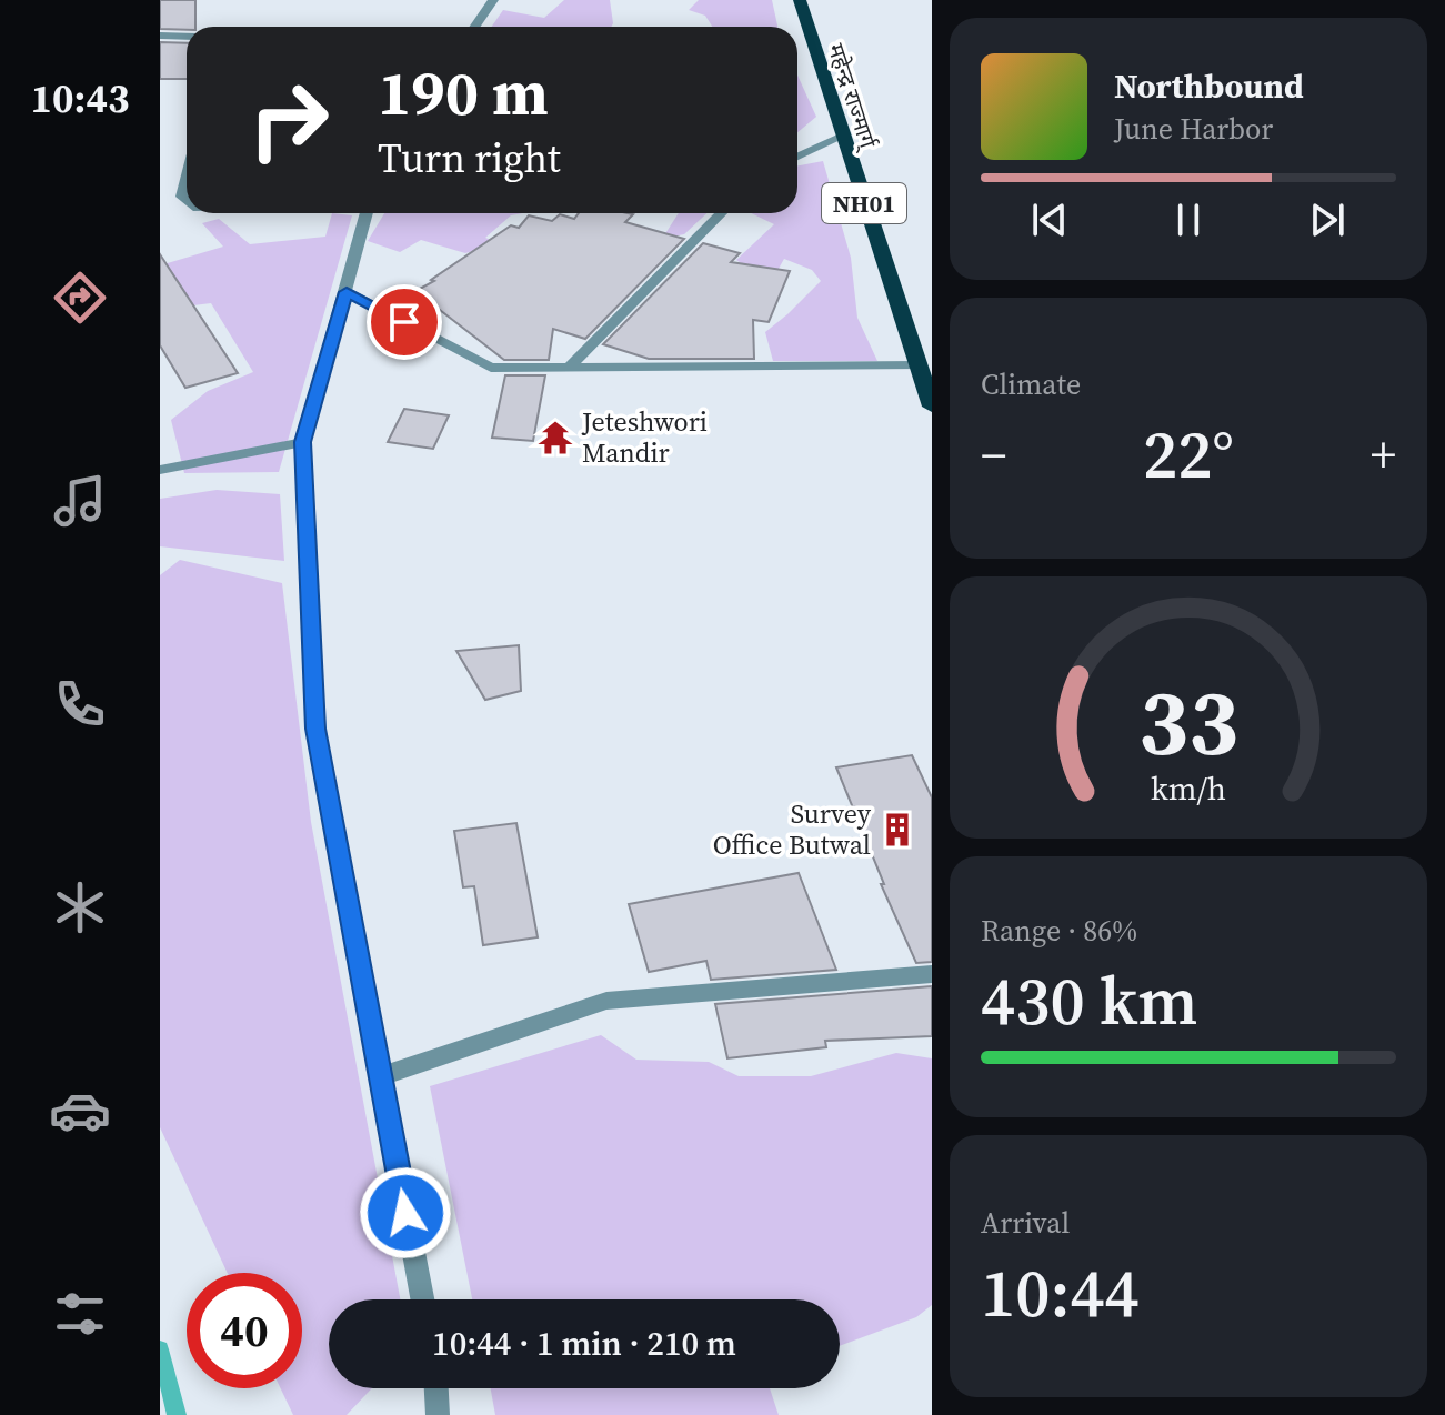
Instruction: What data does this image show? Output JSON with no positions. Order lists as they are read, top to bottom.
{
  "streets": {
    "highway": ["महेन्द्र राज्मार्ग्", "NH01"]
  },
  "places": {
    "temple": ["Jeteshwori Mandir"],
    "building": ["Survey Office Butwal"]
  },
  "page": {
    "tabs": "10:43",
    "turn": ["190 m", "Turn right"],
    "song": ["Northbound", "June Harbor"],
    "tile": [
      "Climate",
      ["Range · 86%", "430 km"],
      ["Arrival", "10:44"]
    ],
    "heat": ["−", "22°", "+"],
    "limit": "40",
    "trip": "10:44 · 1 min · 210 m",
    "gauge": ["33", "km/h"]
  }
}
